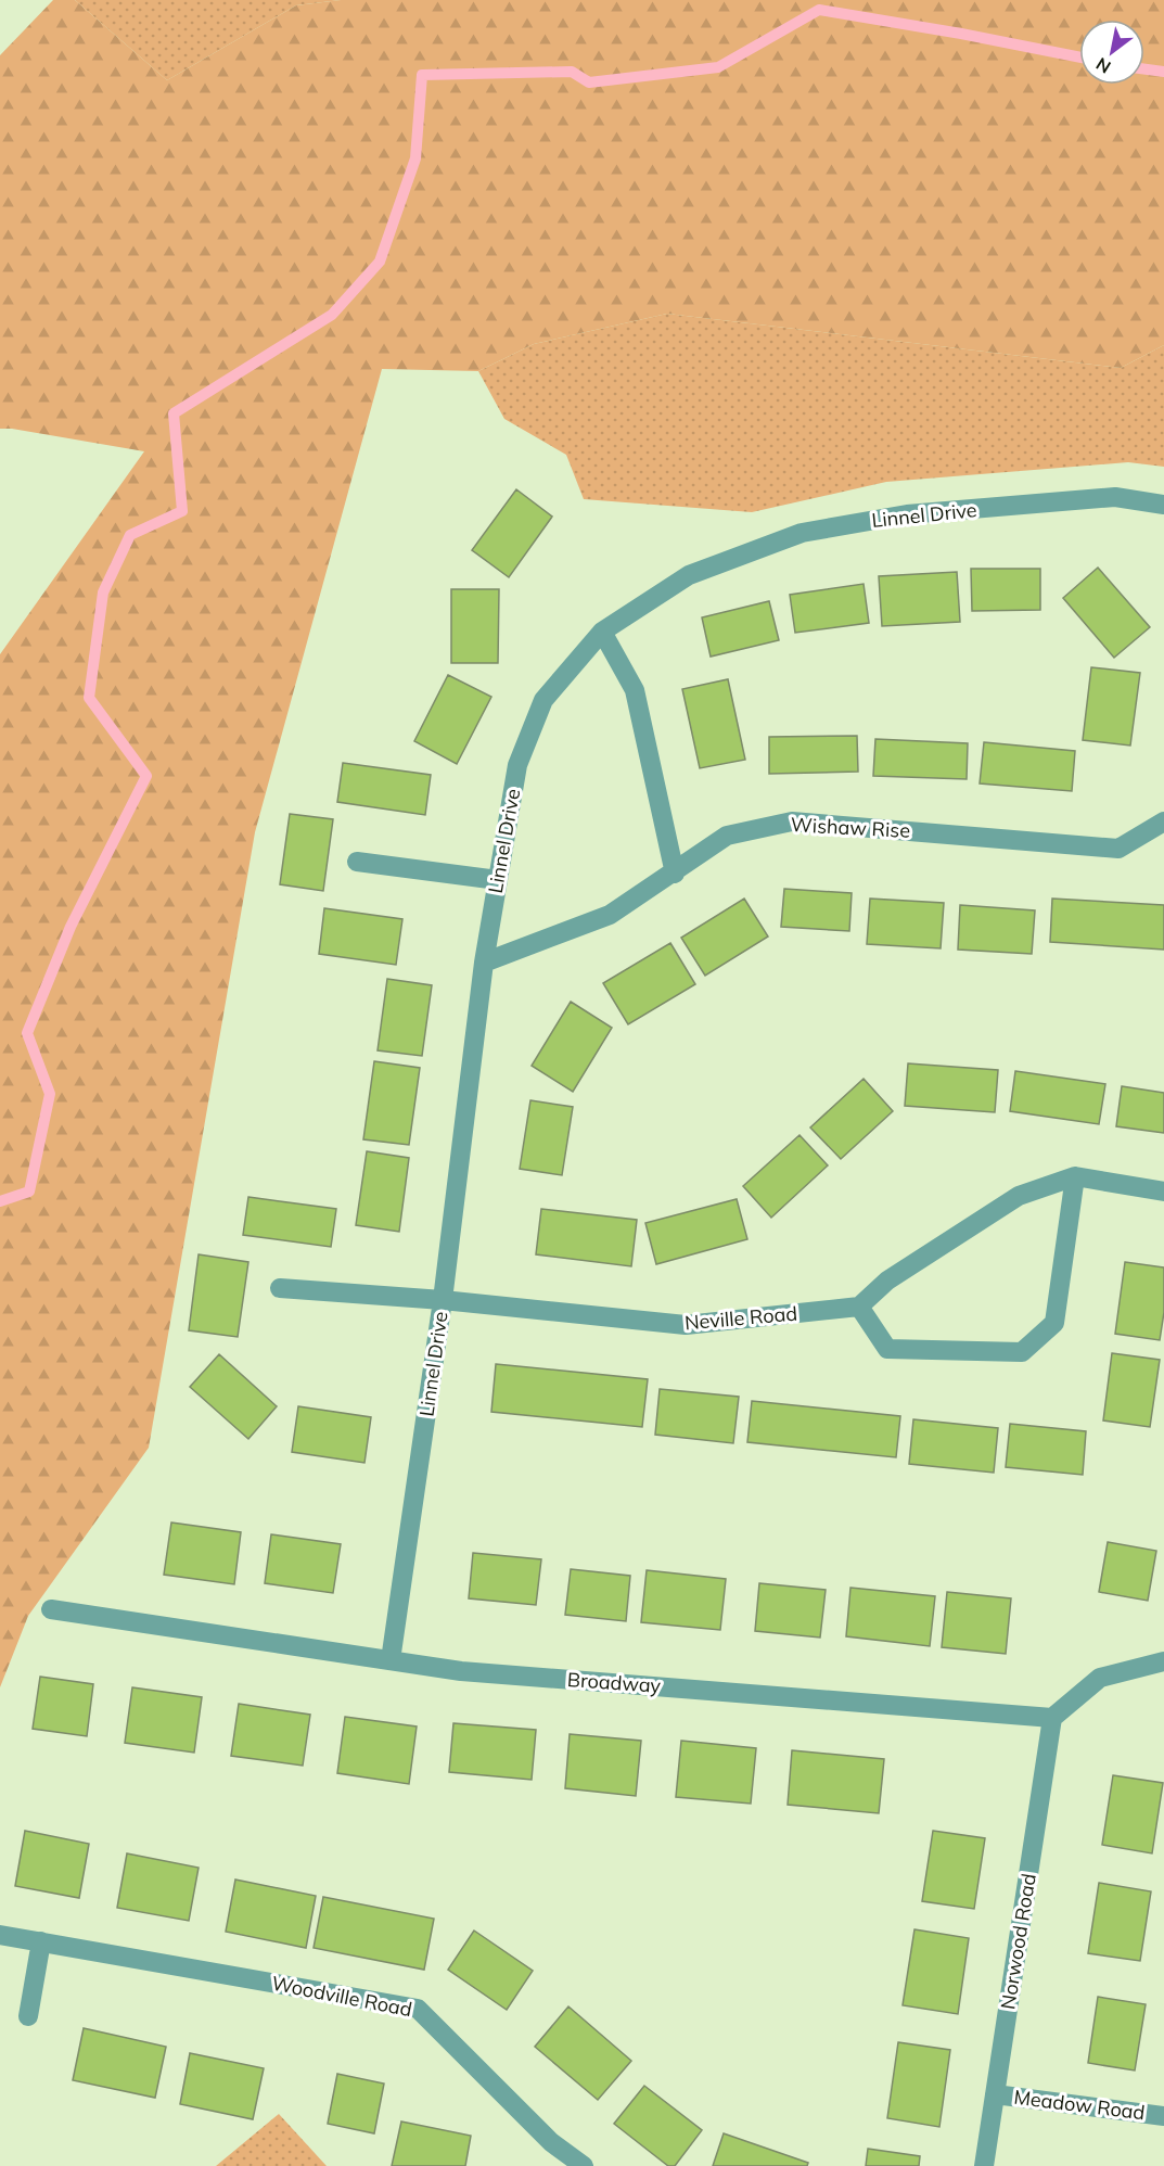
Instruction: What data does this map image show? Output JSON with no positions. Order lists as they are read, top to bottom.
{
  "streets": {
    "street": [
      "Linnel Drive",
      "Wishaw Rise",
      "Neville Road",
      "Broadway",
      "Norwood Road",
      "Woodville Road",
      "Meadow Road"
    ]
  },
  "crossings": [
    ["Linnel Drive", "Wishaw Rise"],
    ["Linnel Drive", "Neville Road"],
    ["Linnel Drive", "Broadway"],
    ["Broadway", "Norwood Road"],
    ["Norwood Road", "Meadow Road"]
  ],
  "north": "bottom left"
}
